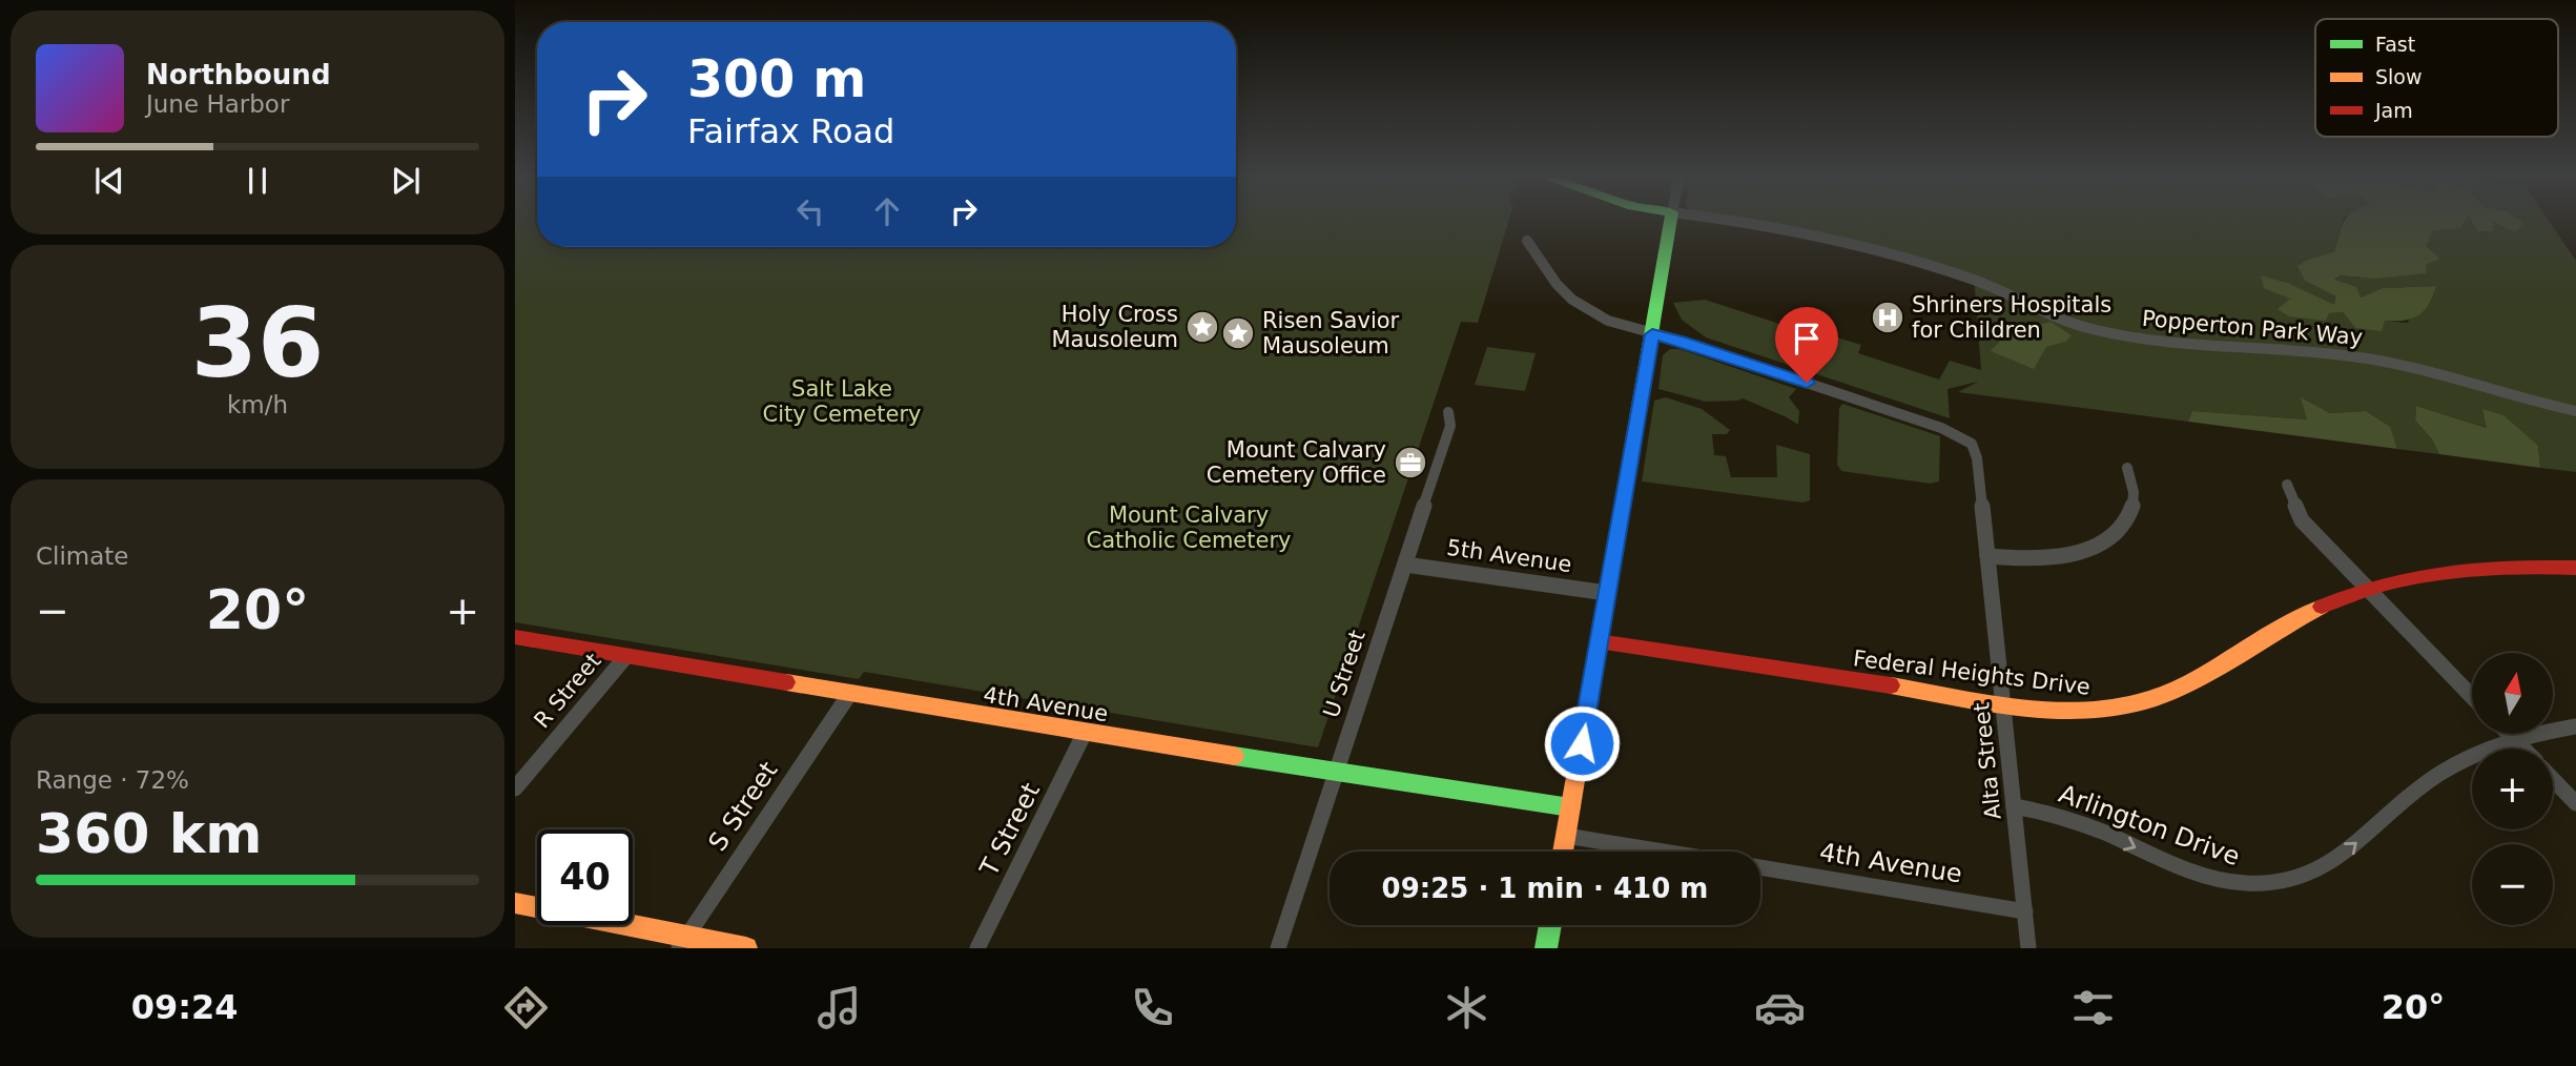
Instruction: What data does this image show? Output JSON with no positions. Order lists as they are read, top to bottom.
{
  "streets": {
    "street": [
      "Popperton Park Way",
      "5th Avenue",
      "Federal Heights Drive",
      "U Street",
      "R Street",
      "4th Avenue",
      "Alta Street",
      "S Street",
      "Arlington Drive",
      "T Street"
    ]
  },
  "crossings": [
    ["5th Avenue", "U Street"],
    ["Federal Heights Drive", "Alta Street"],
    ["U Street", "4th Avenue"],
    ["R Street", "4th Avenue"],
    ["4th Avenue", "Alta Street"],
    ["4th Avenue", "S Street"],
    ["4th Avenue", "T Street"],
    ["Alta Street", "Arlington Drive"]
  ],
  "one_way": ["Arlington Drive"],
  "parks": ["Salt Lake City Cemetery", "Mount Calvary Catholic Cemetery"],
  "places": {
    "hospital": ["Shriners Hospitals for Children"],
    "place": ["Holy Cross Mausoleum", "Risen Savior Mausoleum"],
    "office": ["Mount Calvary Cemetery Office"]
  },
  "legend": ["Fast", "Slow", "Jam"],
  "north": "top",
  "page": {
    "turn": ["300 m", "Fairfax Road"],
    "song": ["Northbound", "June Harbor"],
    "tile": [
      ["36", "km/h"],
      "Climate",
      ["Range · 72%", "360 km"]
    ],
    "heat": ["−", "20°", "+"],
    "map_buttons": ["+", "−"],
    "limit": "40",
    "trip": "09:25 · 1 min · 410 m",
    "tabs": ["09:24", "20°"]
  }
}
